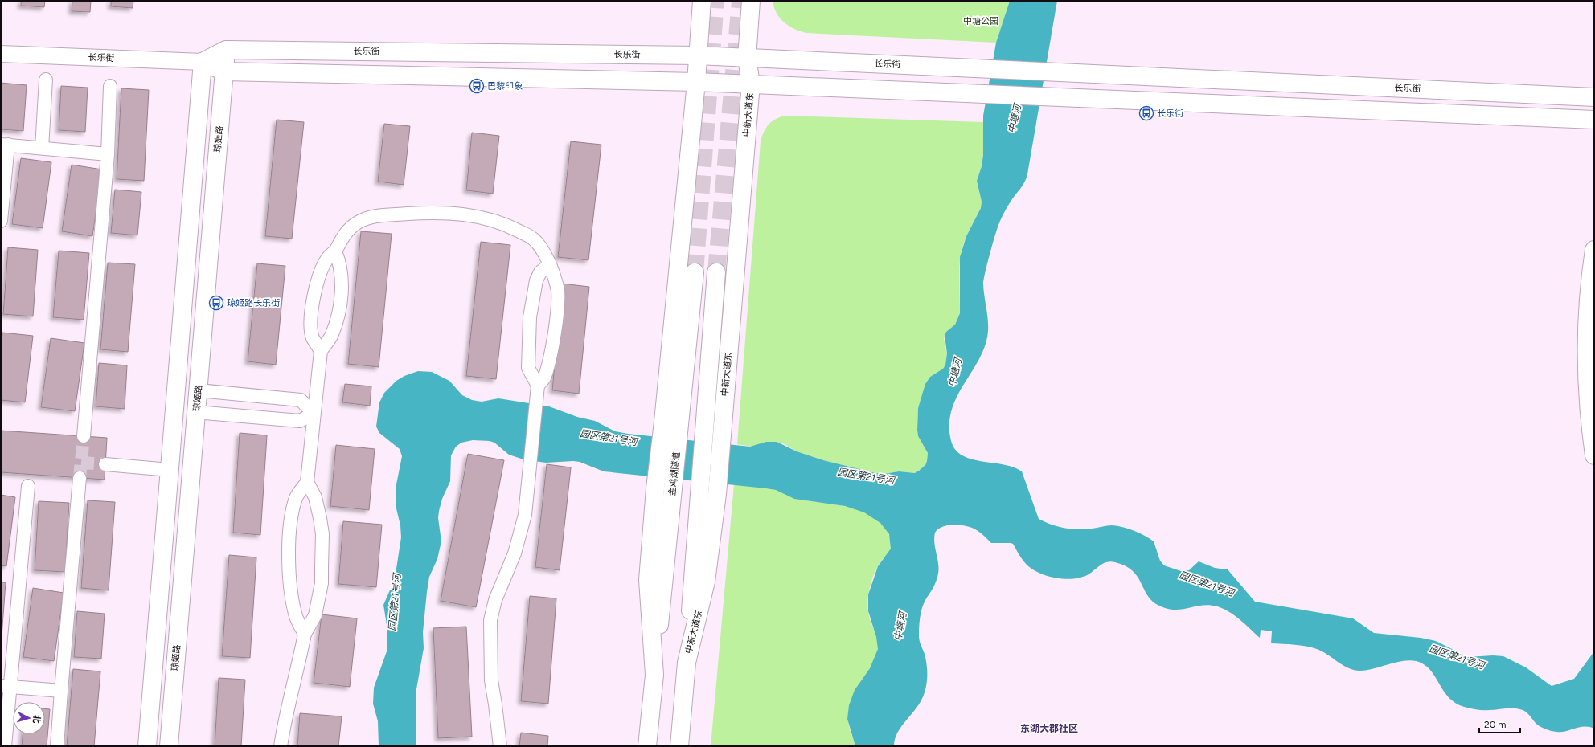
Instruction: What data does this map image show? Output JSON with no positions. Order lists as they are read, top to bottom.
{
  "streets": {
    "main road": [
      "长乐街",
      "中新大道东",
      "琼姬路",
      "金鸡湖隧道"
    ]
  },
  "crossings": [
    ["长乐街", "中新大道东"],
    ["长乐街", "琼姬路"]
  ],
  "districts": ["东湖大郡社区"],
  "water": ["中塘河", "园区第21号河"],
  "parks": ["中塘公园"],
  "places": {
    "bus stop": ["巴黎印象", "长乐街", "琼姬路长乐街"]
  },
  "scale_bar": "20 m",
  "north": "right"
}
